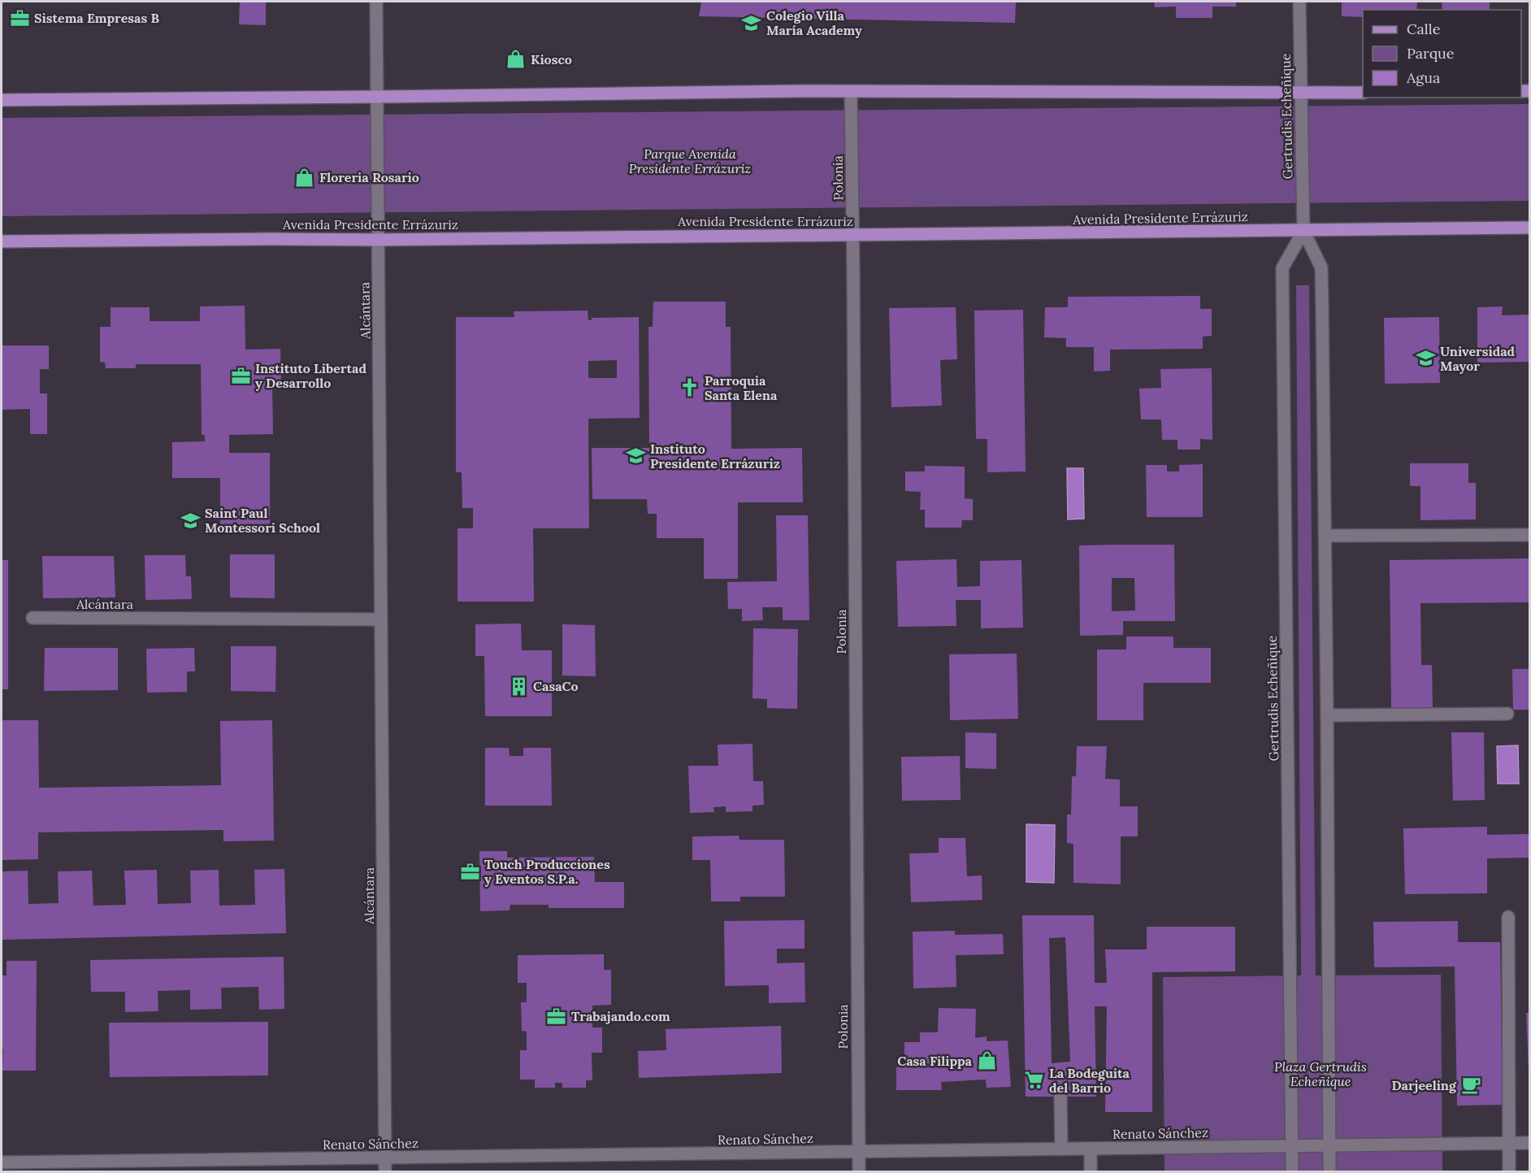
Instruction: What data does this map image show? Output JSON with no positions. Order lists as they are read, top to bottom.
{
  "streets": {
    "main road": ["Avenida Presidente Errázuriz"],
    "street": [
      "Gertrudis Echeñique",
      "Polonia",
      "Alcántara",
      "Renato Sánchez"
    ]
  },
  "crossings": [
    ["Gertrudis Echeñique", "Avenida Presidente Errázuriz"],
    ["Gertrudis Echeñique", "Renato Sánchez"],
    ["Polonia", "Avenida Presidente Errázuriz"],
    ["Polonia", "Renato Sánchez"],
    ["Avenida Presidente Errázuriz", "Alcántara"],
    ["Alcántara", "Renato Sánchez"]
  ],
  "parks": ["Parque Avenida Presidente Errázuriz", "Plaza Gertrudis Echeñique"],
  "places": {
    "office": [
      "Sistema Empresas B",
      "Instituto Libertad y Desarrollo",
      "Touch Producciones y Eventos S.P.a.",
      "Trabajando.com"
    ],
    "school or university": [
      "Colegio Villa María Academy",
      "Universidad Mayor",
      "Instituto Presidente Errázuriz",
      "Saint Paul Montessori School"
    ],
    "shop": ["Kiosco", "Floreria Rosario", "Casa Filippa"],
    "church": ["Parroquia Santa Elena"],
    "building": ["CasaCo"],
    "supermarket": ["La Bodeguita del Barrio"],
    "cafe": ["Darjeeling"]
  },
  "legend": ["Calle", "Parque", "Agua"]
}
